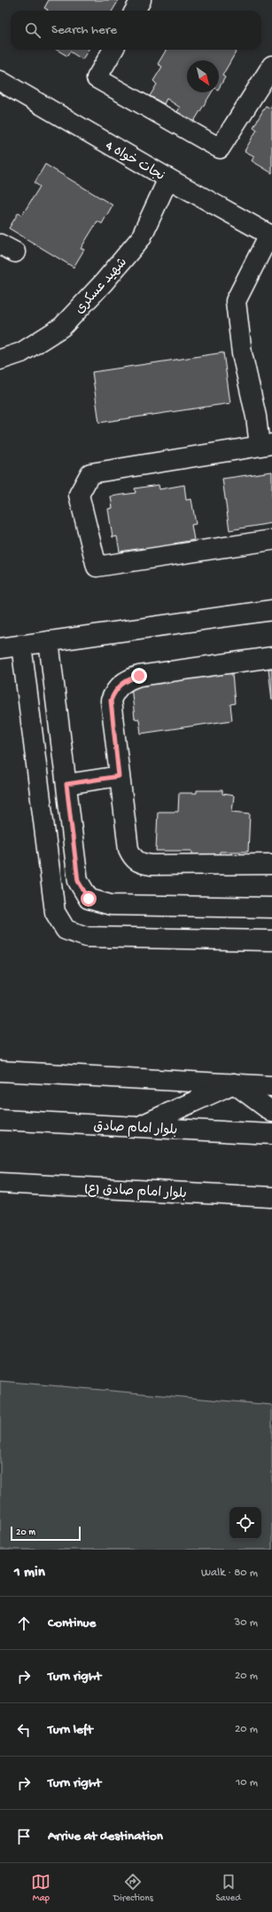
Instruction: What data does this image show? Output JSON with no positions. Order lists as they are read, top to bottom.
{
  "streets": {
    "street": [
      "نجات خواه 4",
      "شهید عسکری",
      "بلوار امام صادق",
      "بلوار امام صادق (ع)"
    ]
  },
  "crossings": [
    ["نجات خواه 4", "شهید عسکری"]
  ],
  "scale_bar": "20 m",
  "north": "bottom right",
  "page": {
    "search": "Search here",
    "scale": "20 m",
    "heading": ["1 min", "Walk · 80 m"],
    "list": [
      ["Continue", "30 m"],
      ["Turn right", "20 m"],
      ["Turn left", "20 m"],
      ["Turn right", "10 m"],
      "Arrive at destination"
    ],
    "nav": ["Map", "Directions", "Saved"]
  }
}
